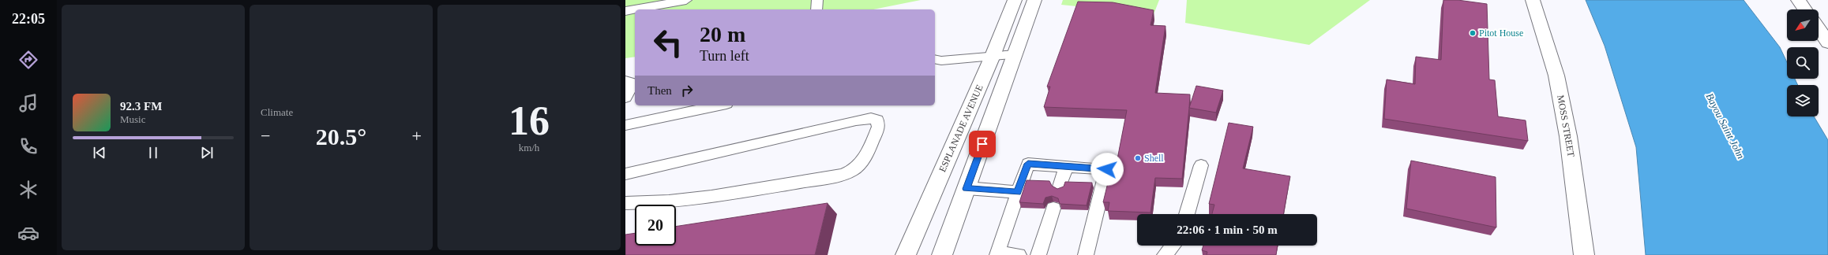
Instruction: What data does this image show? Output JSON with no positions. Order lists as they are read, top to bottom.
{
  "streets": {
    "street": ["MOSS STREET", "ESPLANADE AVENUE"]
  },
  "water": ["Bayou Saint John"],
  "places": ["Pitot House", "Shell"],
  "north": "bottom left",
  "page": {
    "tabs": "22:05",
    "tile": [
      "Climate",
      ["16", "km/h"]
    ],
    "turn": ["20 m", "Turn left"],
    "then": "Then",
    "song": ["92.3 FM", "Music"],
    "heat": ["−", "20.5°", "+"],
    "limit": "20",
    "trip": "22:06 · 1 min · 50 m"
  }
}
